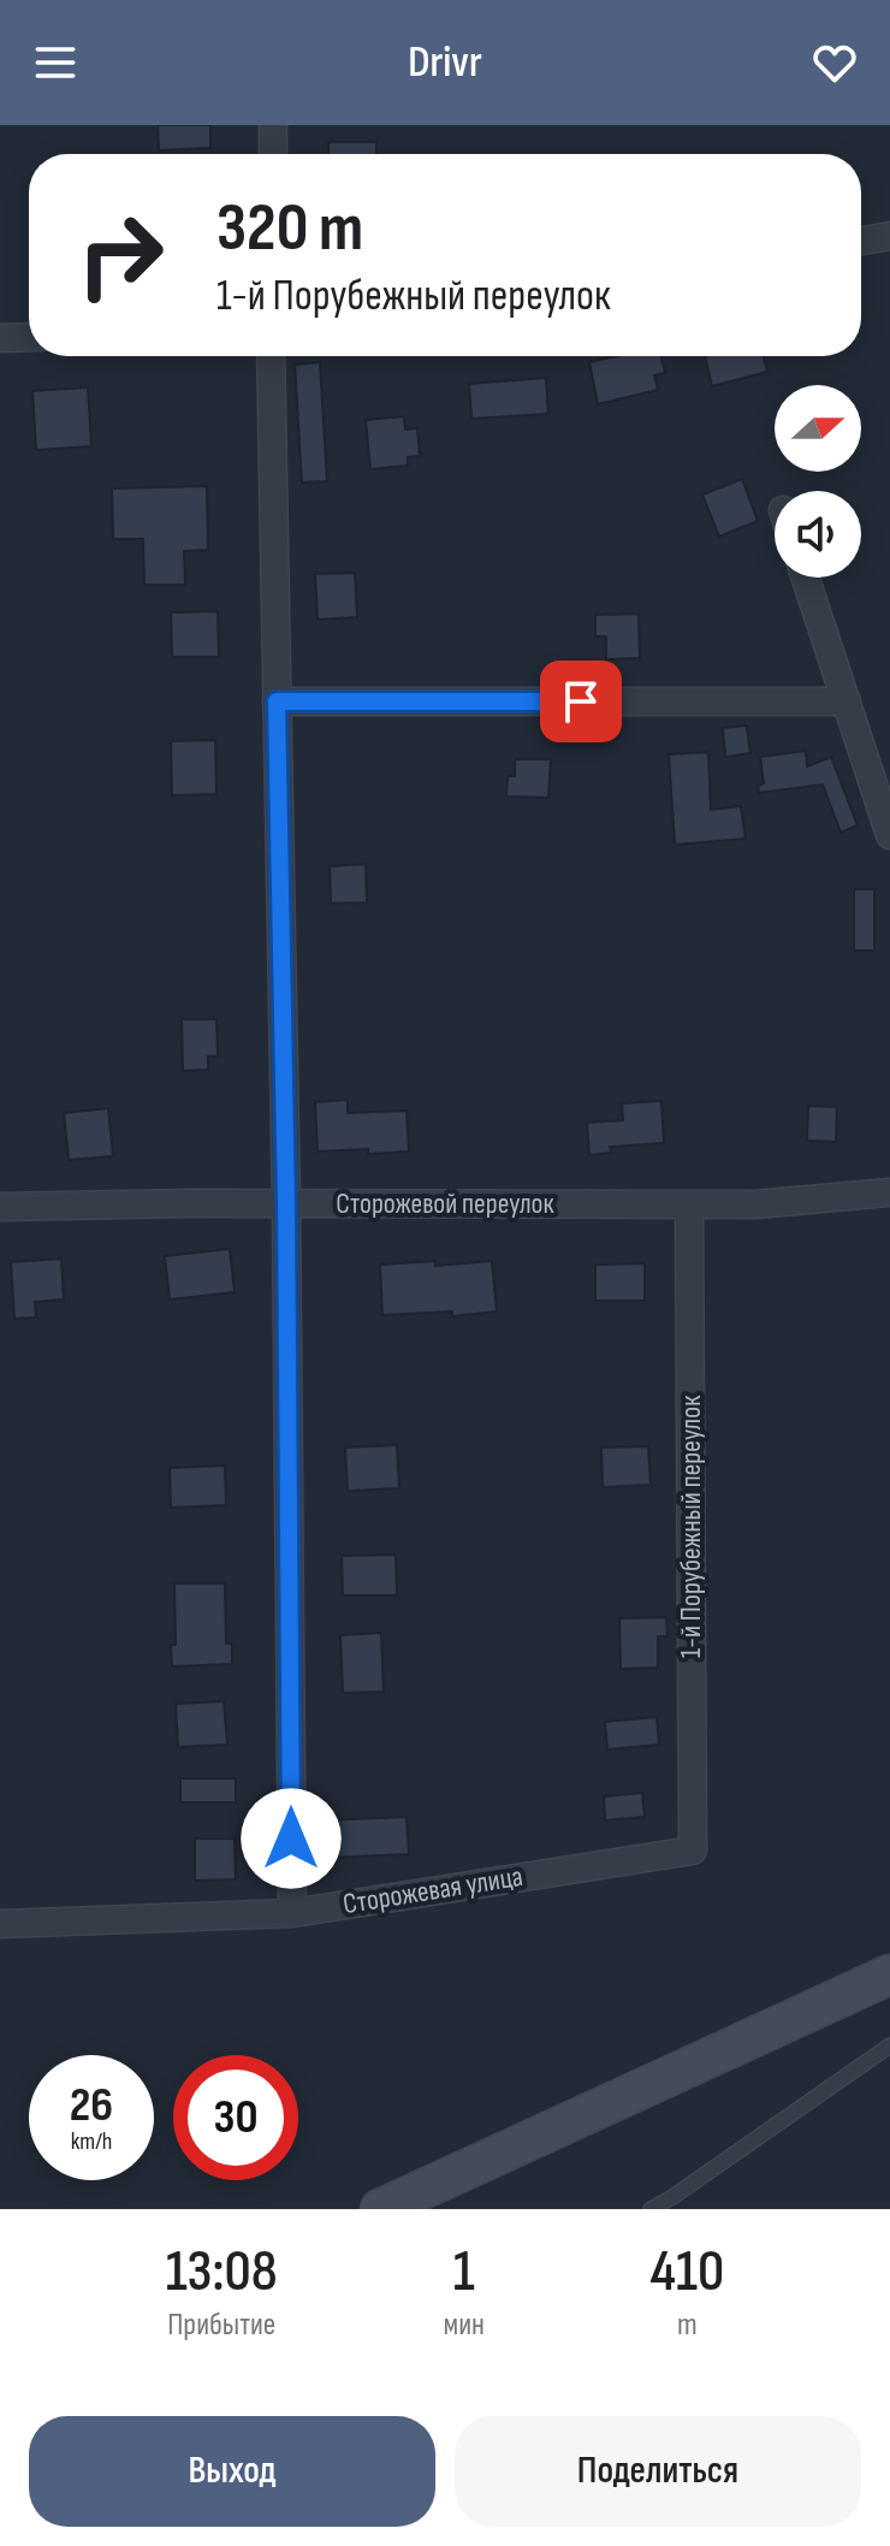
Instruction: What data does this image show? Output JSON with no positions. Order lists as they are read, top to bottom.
{
  "streets": {
    "street": ["Сторожевой переулок", "1-й Порубежный переулок", "Сторожевая улица"]
  },
  "crossings": [
    ["Сторожевой переулок", "1-й Порубежный переулок"],
    ["1-й Порубежный переулок", "Сторожевая улица"]
  ],
  "north": "right",
  "page": {
    "header": "Drivr",
    "turn": ["320 m", "1-й Порубежный переулок"],
    "speed": "26 km/h",
    "limit": "30",
    "eta": [
      "13:08",
      "Прибытие",
      "1",
      "мин",
      "410",
      "m"
    ],
    "buttons": ["Выход", "Поделиться"]
  }
}
